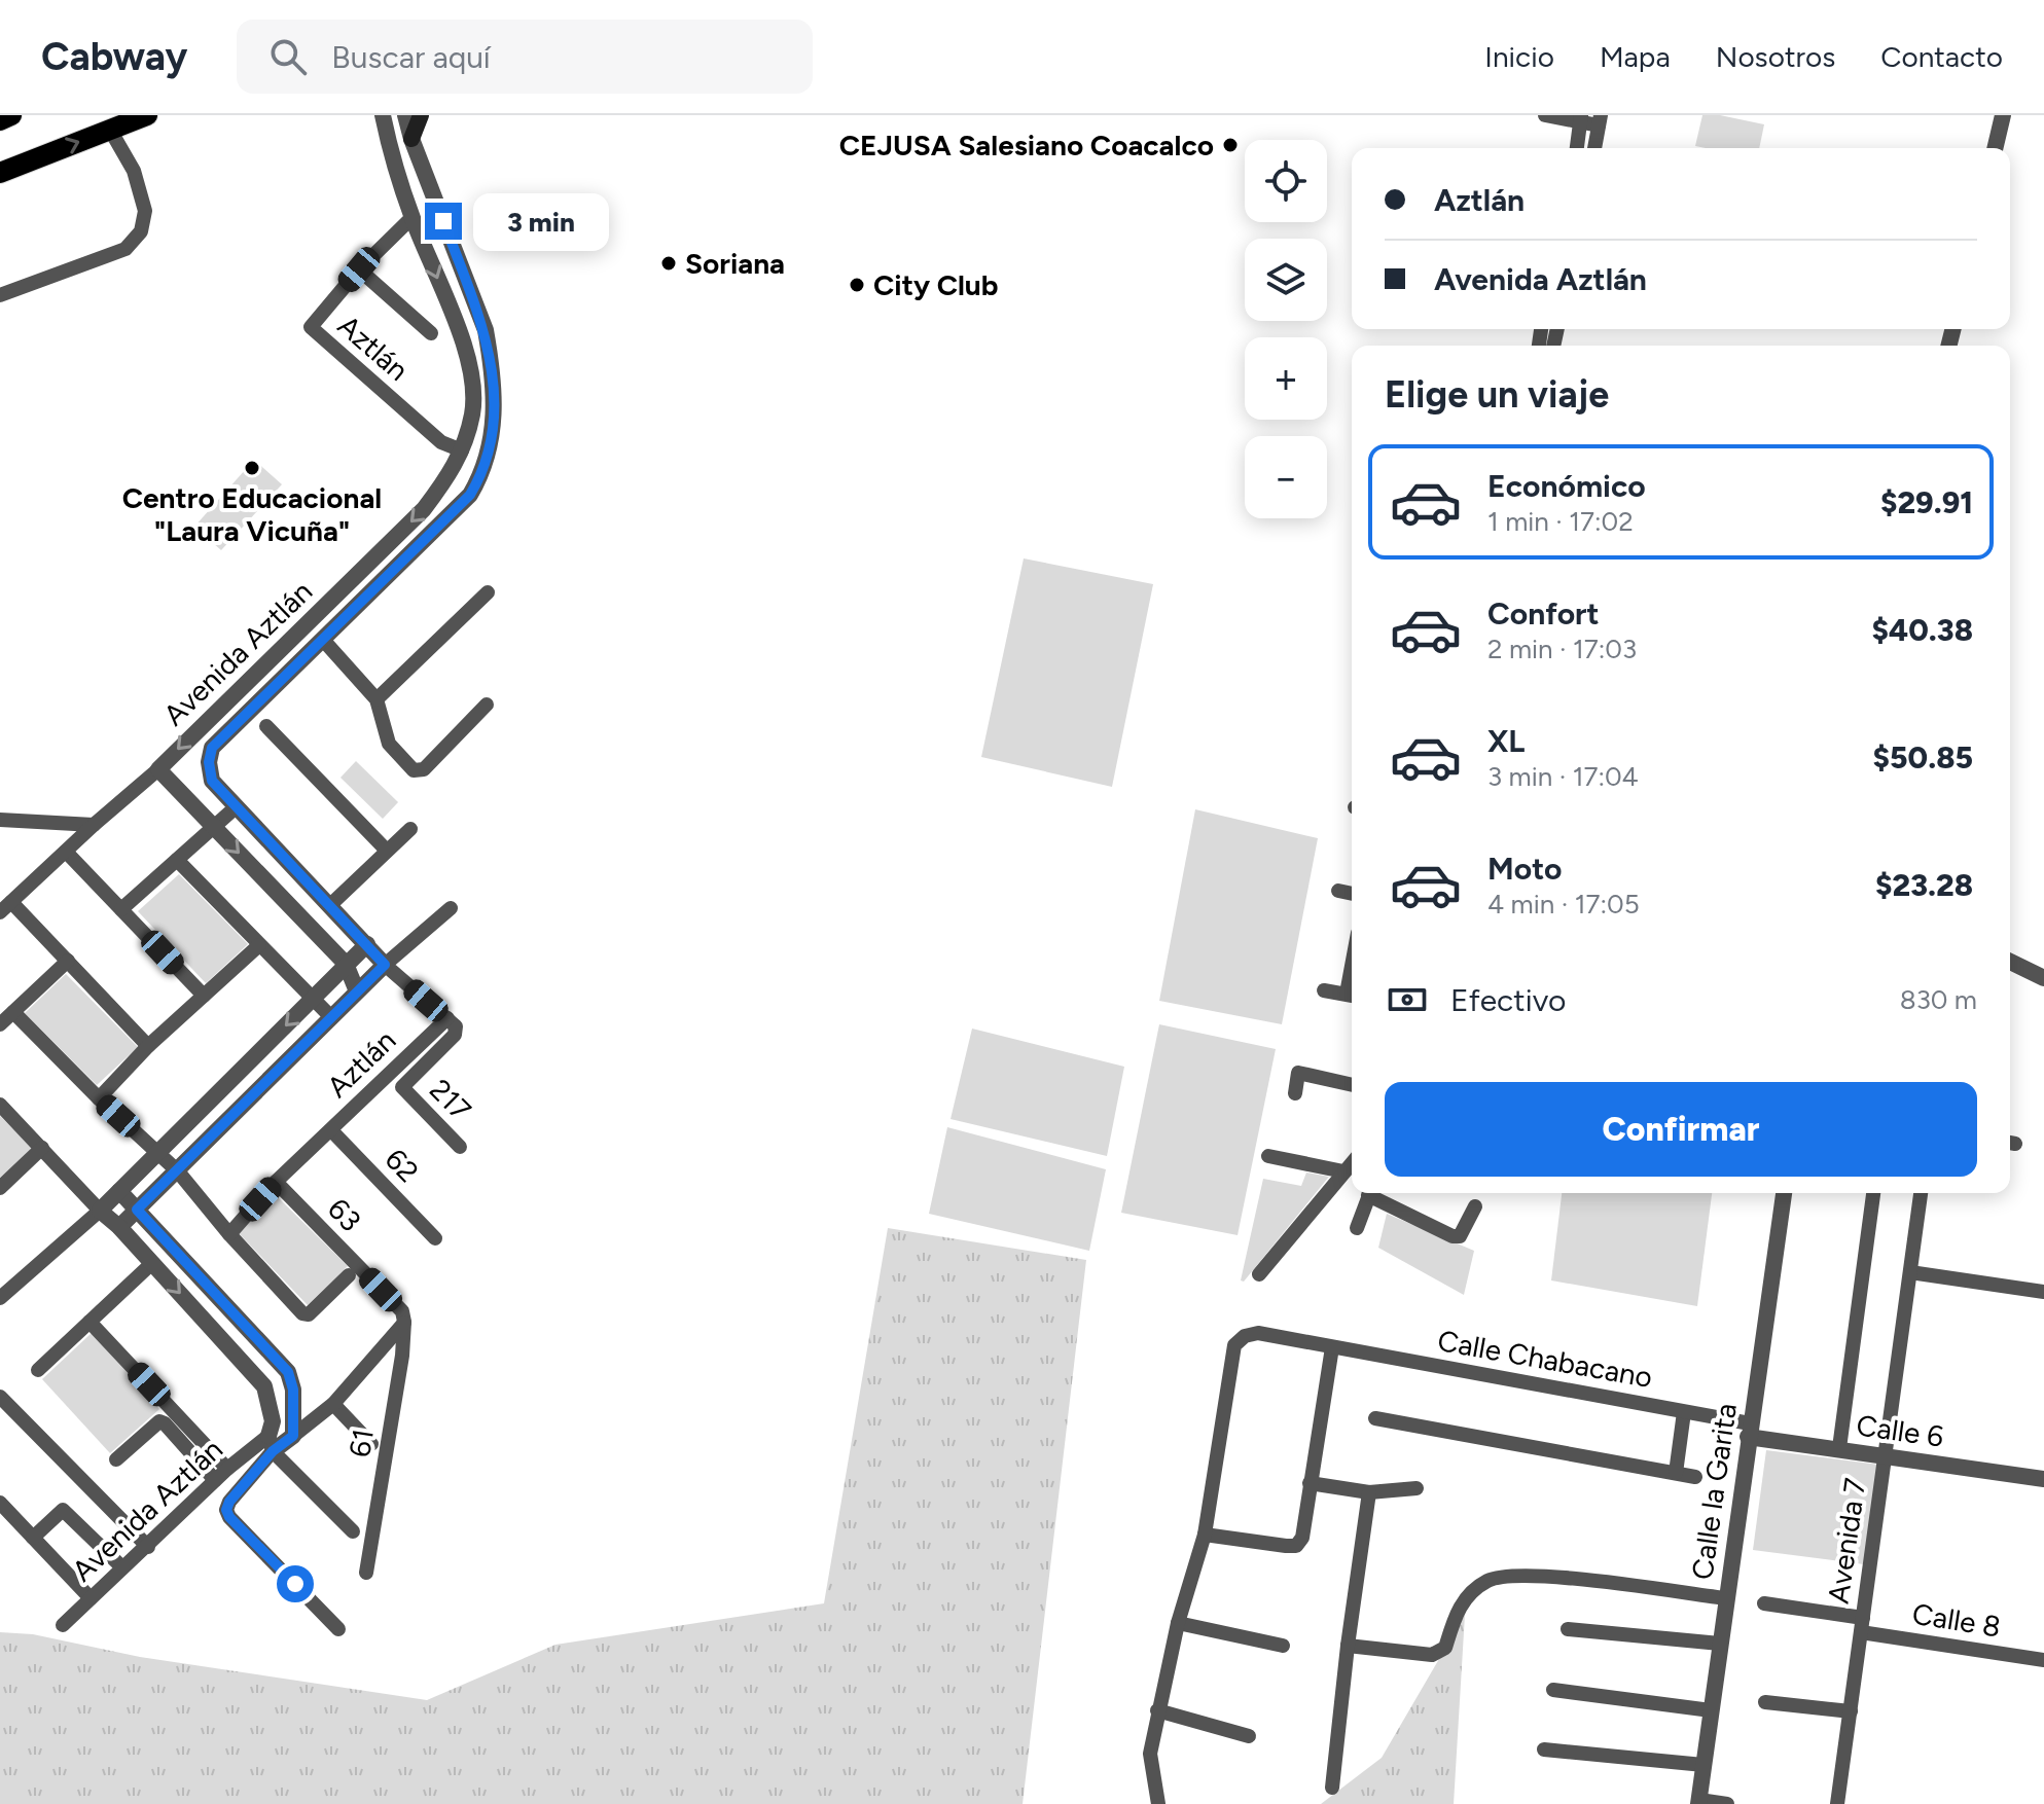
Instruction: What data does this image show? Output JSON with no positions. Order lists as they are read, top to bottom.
{
  "streets": {
    "street": [
      "Aztlán",
      "Avenida Aztlán",
      "217",
      "62",
      "63",
      "Calle Chabacano",
      "Calle 6",
      "61",
      "Calle la Garita",
      "Avenida 7",
      "Calle 8"
    ]
  },
  "crossings": [
    ["Aztlán", "Avenida Aztlán"],
    ["Aztlán", "217"],
    ["Aztlán", "62"],
    ["Aztlán", "63"],
    ["63", "61"],
    ["Calle Chabacano", "Calle 6"],
    ["Calle Chabacano", "Calle la Garita"],
    ["Calle 6", "Calle la Garita"],
    ["Calle 6", "Avenida 7"],
    ["Avenida 7", "Calle 8"]
  ],
  "places": [
    "CEJUSA Salesiano Coacalco",
    "Soriana",
    "City Club",
    "Centro Educacional \"Laura Vicuña\""
  ],
  "page": {
    "header": "Cabway",
    "search": "Buscar aquí",
    "nav": [
      "Inicio",
      "Mapa",
      "Nosotros",
      "Contacto"
    ],
    "map_buttons": ["+", "−"],
    "banner": ["Aztlán", "Avenida Aztlán"],
    "bubble": "3 min",
    "heading": "Elige un viaje",
    "list": [
      {
        "name": "Económico",
        "note": "1 min · 17:02",
        "value": "$29.91"
      },
      {
        "name": "Confort",
        "note": "2 min · 17:03",
        "value": "$40.38"
      },
      {
        "name": "XL",
        "note": "3 min · 17:04",
        "value": "$50.85"
      },
      {
        "name": "Moto",
        "note": "4 min · 17:05",
        "value": "$23.28"
      }
    ],
    "pay": ["Efectivo", "830 m"],
    "buttons": "Confirmar"
  }
}
